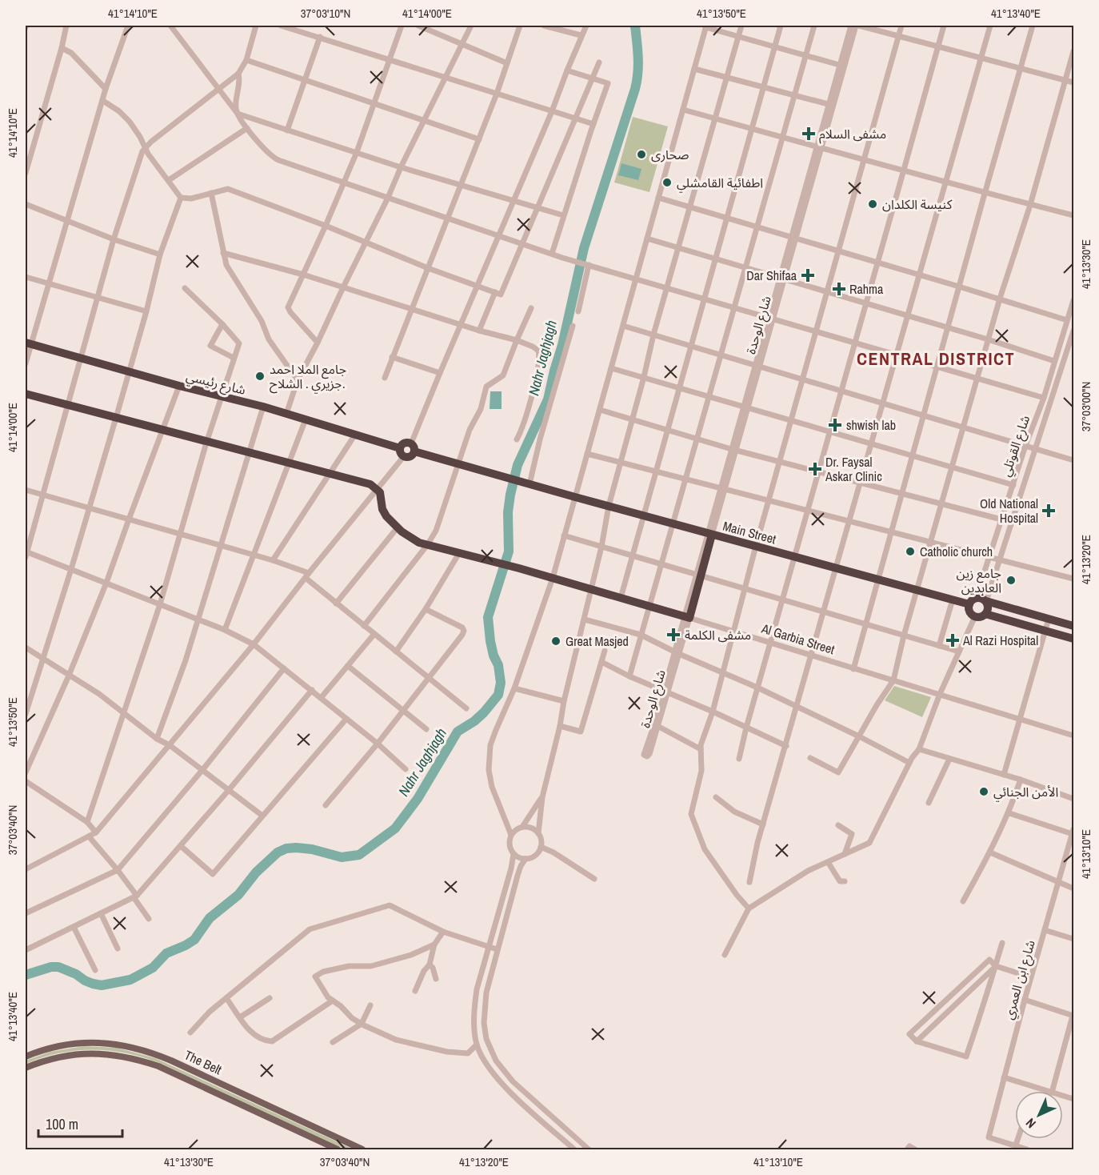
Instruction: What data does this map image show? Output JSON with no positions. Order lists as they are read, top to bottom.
{
  "streets": {
    "highway": [
      "شارع الوحدة",
      "شارع رئيسي",
      "Main Street",
      "Al Garbia Street"
    ],
    "main road": ["The Belt"],
    "street": ["شارع القوتلي", "شارع ابن العمري"]
  },
  "crossings": [
    ["شارع الوحدة", "Main Street"],
    ["شارع الوحدة", "Al Garbia Street"],
    ["شارع القوتلي", "Main Street"]
  ],
  "districts": ["CENTRAL DISTRICT"],
  "water": ["Nahr Jaghjagh"],
  "places": {
    "health": [
      "مشفى السلام",
      "Dar Shifaa",
      "Rahma",
      "shwish lab",
      "Dr. Faysal Askar Clinic",
      "Old National Hospital",
      "مشفى الكلمة",
      "Al Razi Hospital"
    ],
    "other": [
      "صحارى",
      "اطفائية القامشلي",
      "كنيسة الكلدان",
      "جامع الملا احمد جزيري . الشلاح.",
      "Catholic church",
      "جامع زين العابدين",
      "Great Masjed",
      "الأمن الجنائي"
    ]
  },
  "scale_bar": "100 m",
  "north": "bottom left",
  "coordinates": [
    "41°14'10\"E",
    "37°03'10\"N",
    "41°14'00\"E",
    "41°13'50\"E",
    "41°13'40\"E",
    "41°13'30\"E",
    "37°03'00\"N",
    "41°13'20\"E",
    "37°03'40\"N",
    "41°13'10\"E"
  ]
}
